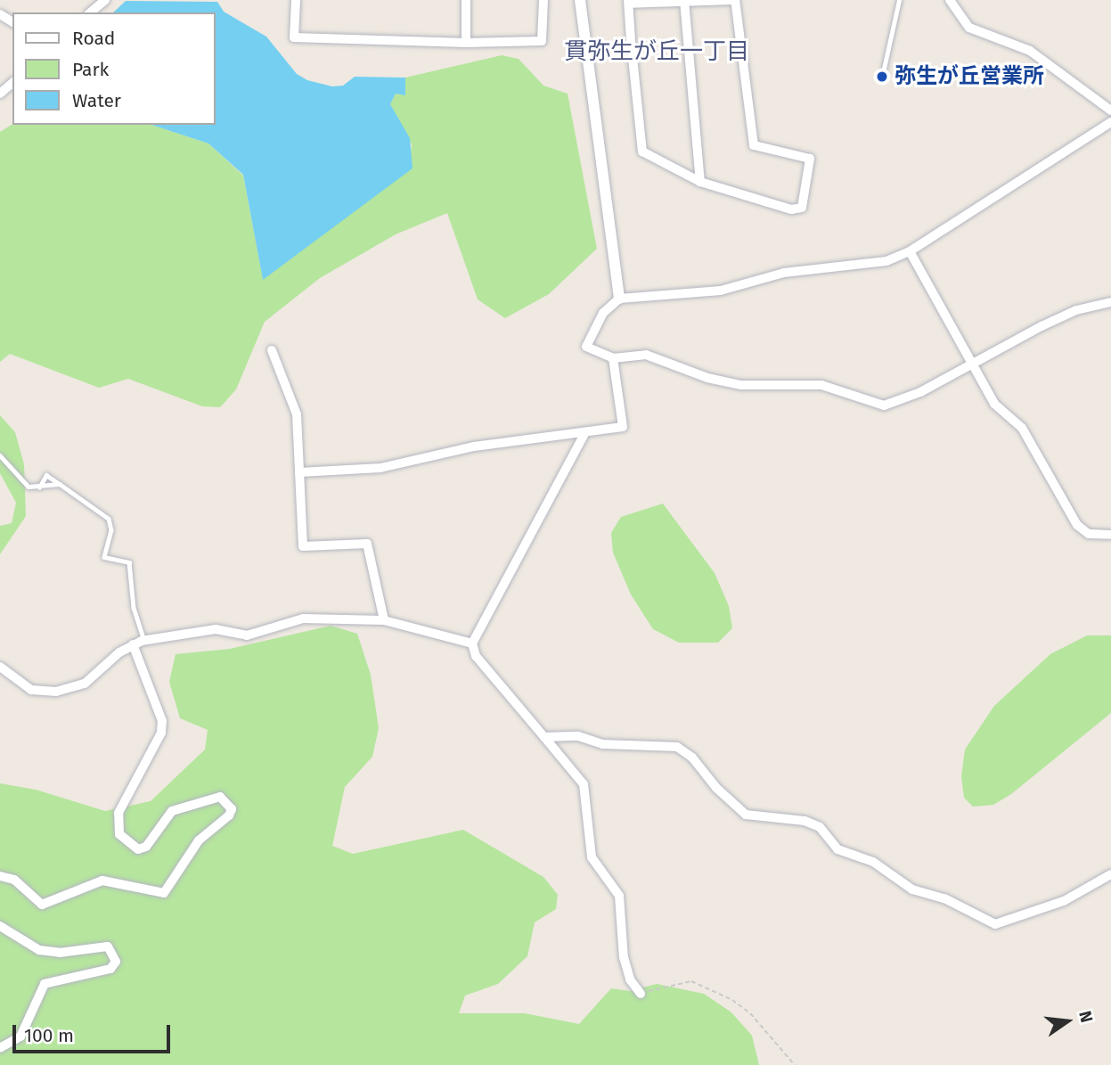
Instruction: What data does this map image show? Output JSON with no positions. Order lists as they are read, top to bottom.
{
  "districts": ["貫弥生が丘一丁目"],
  "places": ["弥生が丘営業所"],
  "legend": ["Road", "Park", "Water"],
  "scale_bar": "100 m",
  "north": "right"
}
